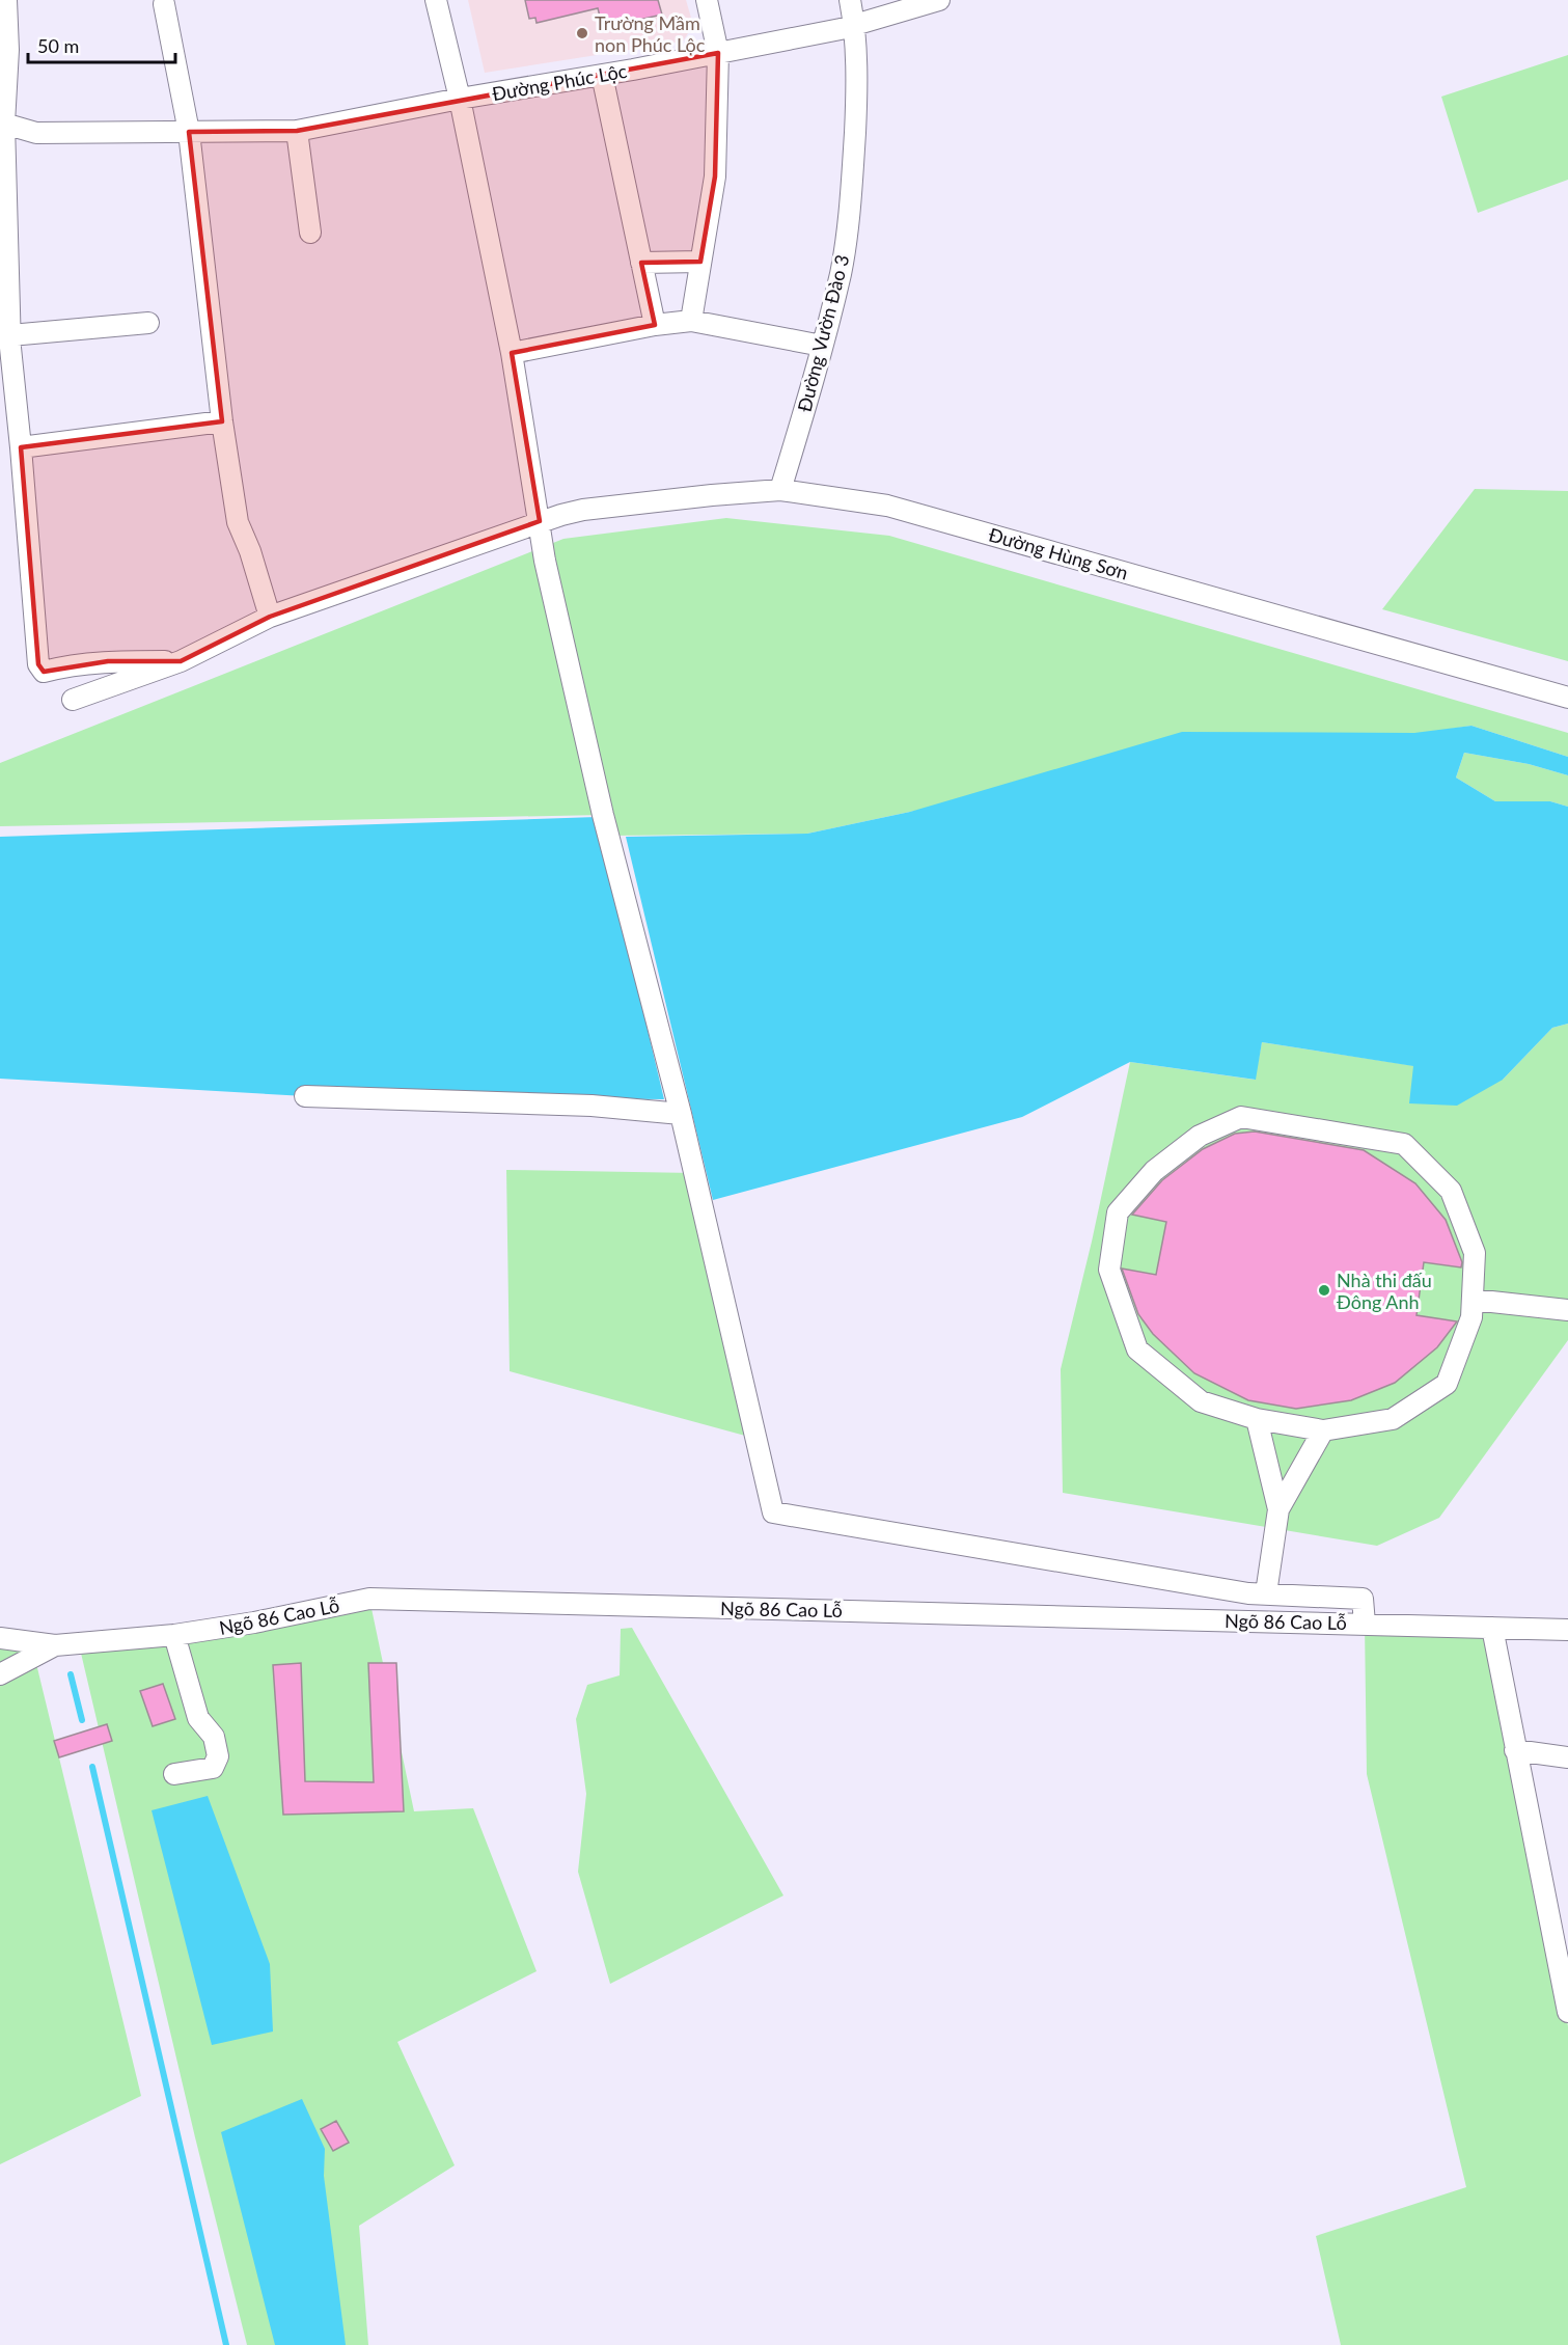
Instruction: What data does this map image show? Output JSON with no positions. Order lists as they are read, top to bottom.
{
  "streets": {
    "street": [
      "Đường Phúc Lộc",
      "Đường Vườn Đào 3",
      "Đường Hùng Sơn",
      "Ngõ 86 Cao Lỗ"
    ]
  },
  "crossings": [
    ["Đường Phúc Lộc", "Đường Vườn Đào 3"],
    ["Đường Vườn Đào 3", "Đường Hùng Sơn"]
  ],
  "places": ["Trường Mầm non Phúc Lộc", "Nhà thi đấu Đông Anh"],
  "scale_bar": "50 m"
}
